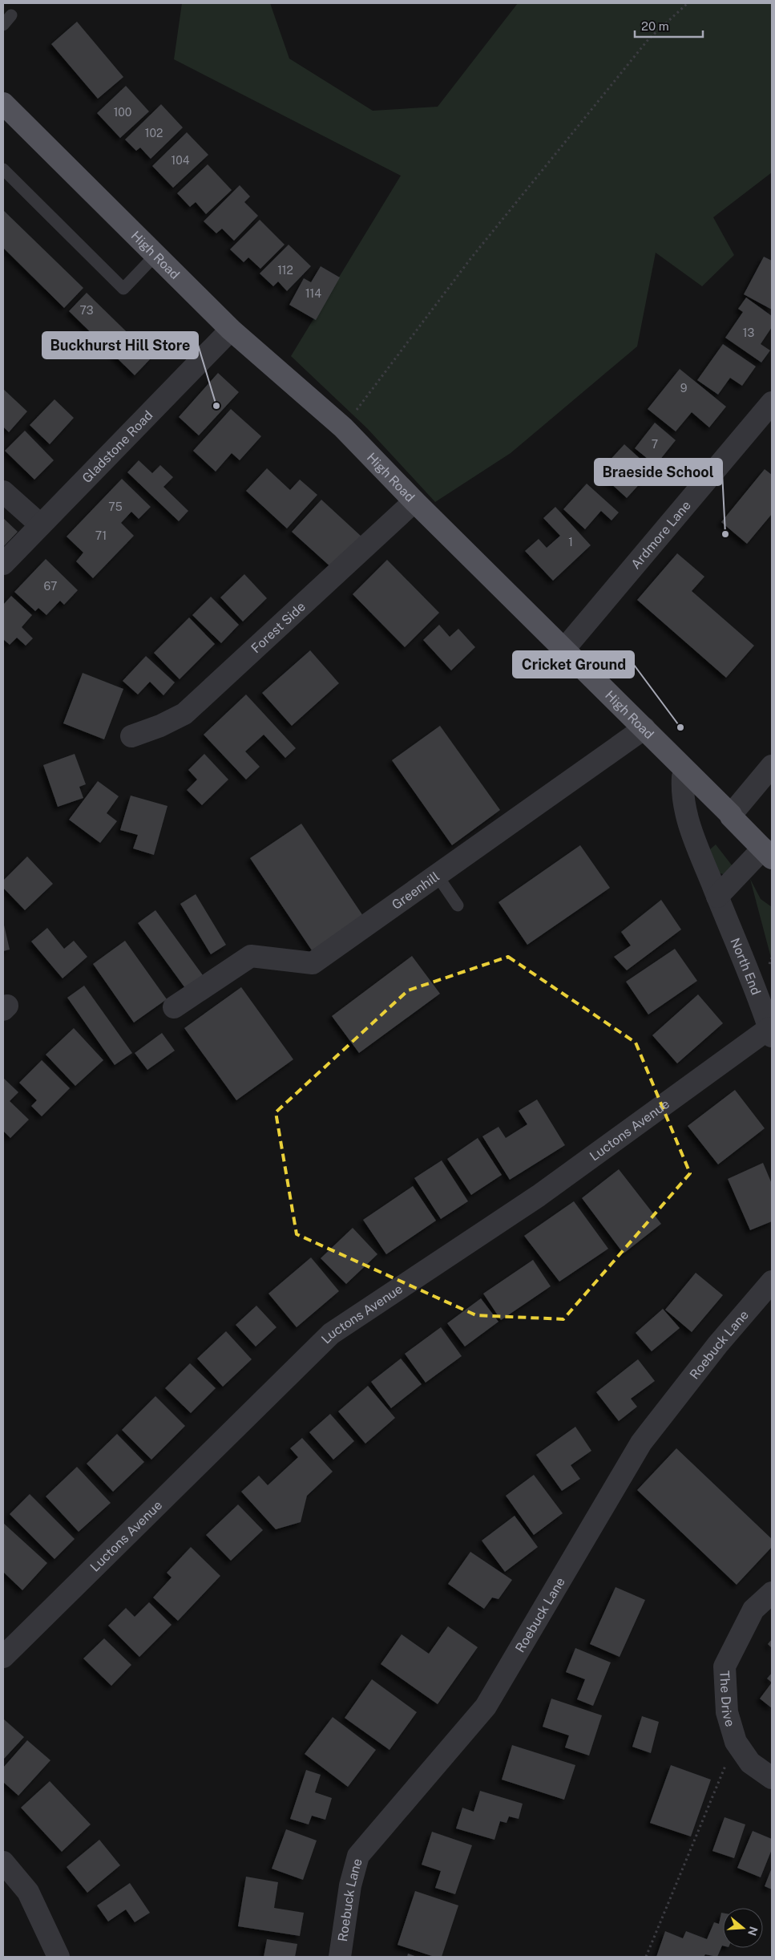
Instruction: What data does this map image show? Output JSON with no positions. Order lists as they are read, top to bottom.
{
  "streets": {
    "main road": ["High Road"],
    "street": [
      "Gladstone Road",
      "Ardmore Lane",
      "Forest Side",
      "Greenhill",
      "North End",
      "Luctons Avenue",
      "Roebuck Lane",
      "The Drive"
    ]
  },
  "crossings": [
    ["High Road", "Gladstone Road"],
    ["High Road", "Ardmore Lane"],
    ["High Road", "Forest Side"],
    ["High Road", "Greenhill"],
    ["High Road", "North End"],
    ["North End", "Luctons Avenue"]
  ],
  "places": ["Buckhurst Hill Store", "Braeside School", "Cricket Ground"],
  "house_numbers": [
    "100",
    "102",
    "104",
    "112",
    "114",
    "73",
    "13",
    "9",
    "7",
    "75",
    "71",
    "1",
    "67"
  ],
  "scale_bar": "20 m",
  "north": "right"
}
